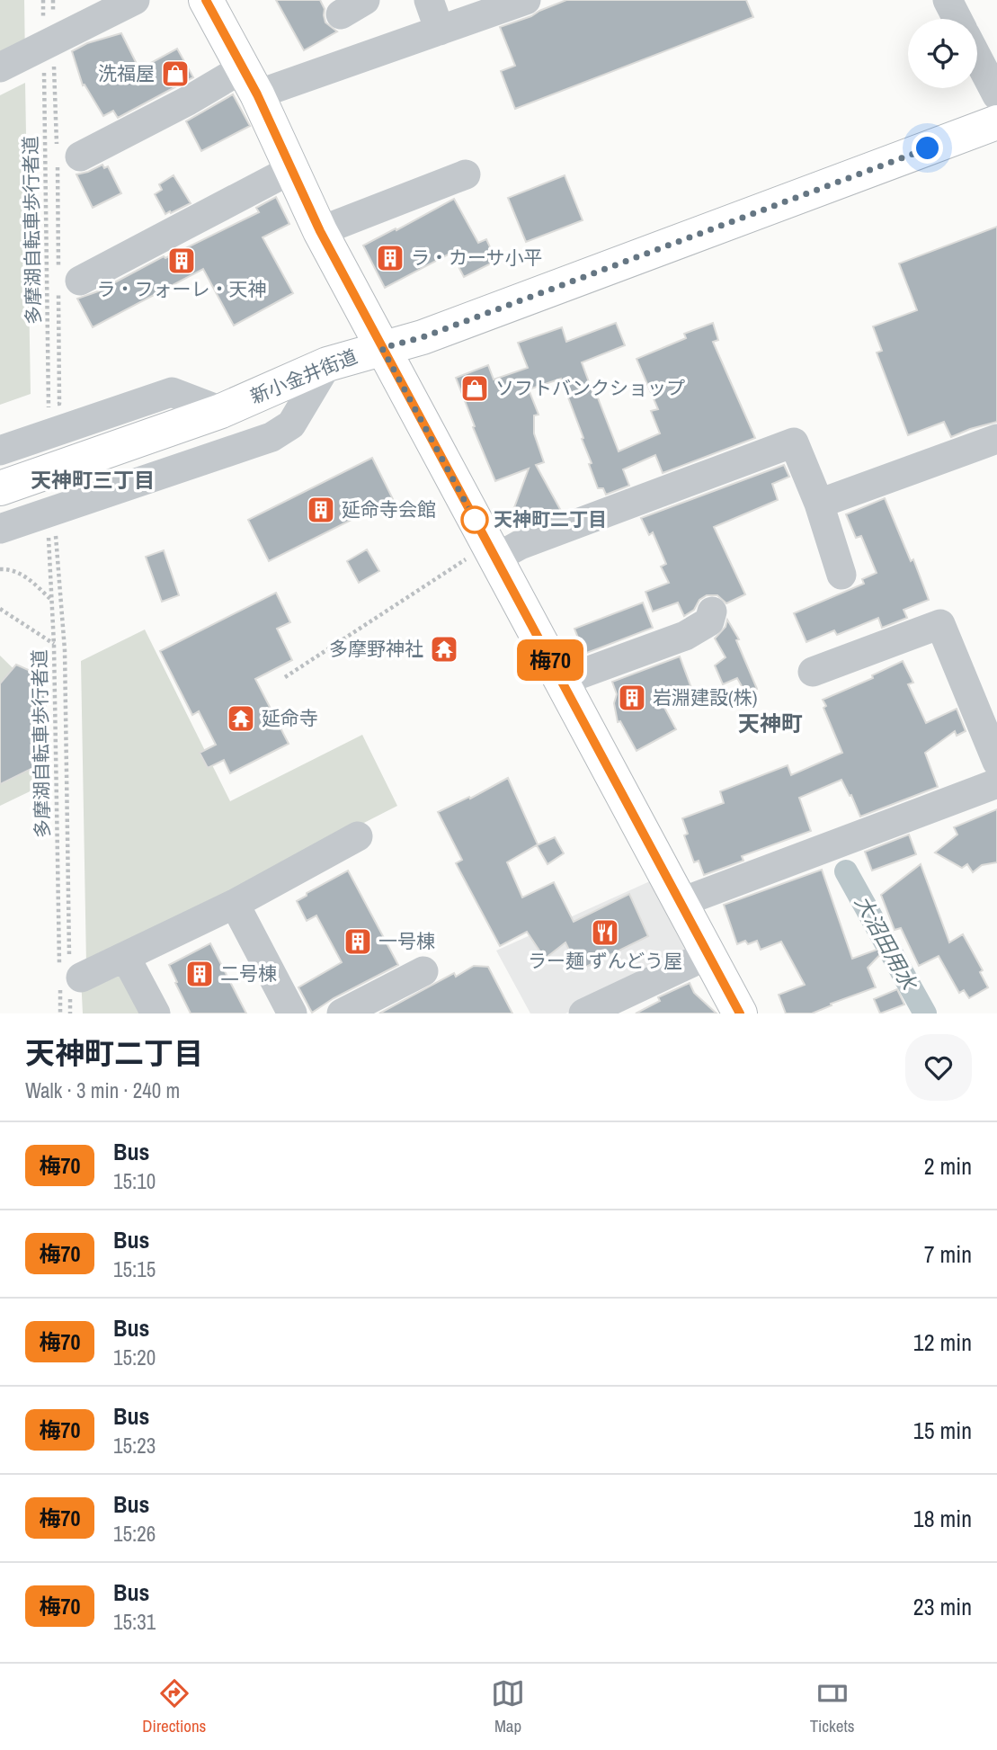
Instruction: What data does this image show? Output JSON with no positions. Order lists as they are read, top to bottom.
{
  "streets": {
    "main road": ["新小金井街道"],
    "path": ["多摩湖自転車歩行者道"]
  },
  "districts": ["天神町三丁目", "天神町"],
  "water": ["大沼田用水"],
  "places": {
    "shop": ["洗福屋", "ソフトバンクショップ"],
    "building": [
      "ラ・カーサ小平",
      "ラ・フォーレ・天神",
      "延命寺会館",
      "岩淵建設(株)",
      "一号棟",
      "二号棟"
    ],
    "other": ["天神町二丁目"],
    "temple": ["多摩野神社", "延命寺"],
    "restaurant": ["ラー麺 ずんどう屋"]
  },
  "lines": ["bus line 梅70"],
  "page": {
    "on_map": "梅70",
    "heading": ["天神町二丁目", "Walk · 3 min · 240 m"],
    "list": [
      {
        "mark": "梅70",
        "name": "Bus",
        "note": "15:10",
        "value": "2 min"
      },
      {
        "mark": "梅70",
        "name": "Bus",
        "note": "15:15",
        "value": "7 min"
      },
      {
        "mark": "梅70",
        "name": "Bus",
        "note": "15:20",
        "value": "12 min"
      },
      {
        "mark": "梅70",
        "name": "Bus",
        "note": "15:23",
        "value": "15 min"
      },
      {
        "mark": "梅70",
        "name": "Bus",
        "note": "15:26",
        "value": "18 min"
      },
      {
        "mark": "梅70",
        "name": "Bus",
        "note": "15:31",
        "value": "23 min"
      }
    ],
    "tabs": ["Directions", "Map", "Tickets"]
  }
}
